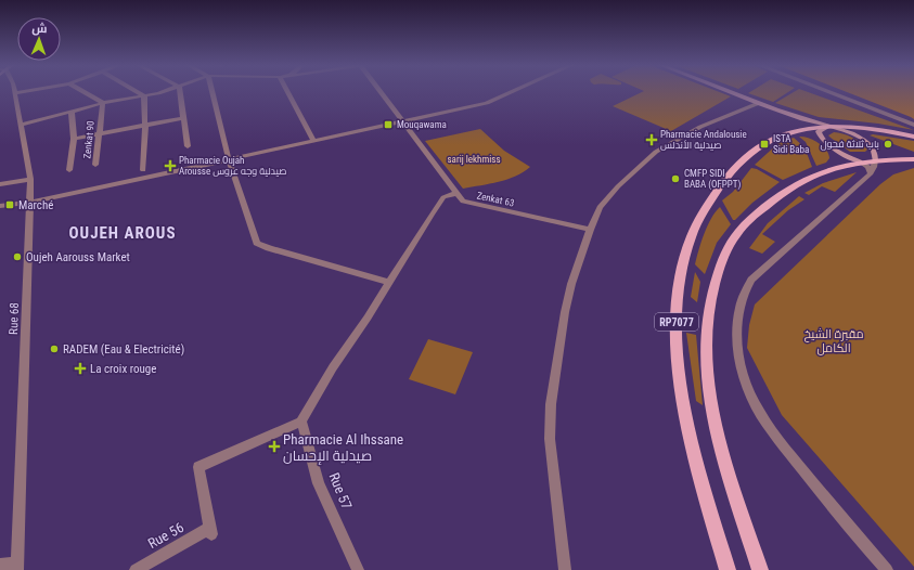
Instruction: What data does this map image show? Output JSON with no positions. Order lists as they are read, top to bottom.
{
  "streets": {
    "main road": ["RP7077"],
    "street": [
      "Zenkat 90",
      "Zenkat 63",
      "Rue 68",
      "Rue 57",
      "Rue 56"
    ]
  },
  "crossings": [
    ["Rue 57", "Rue 56"]
  ],
  "districts": ["OUJEH AROUS"],
  "parks": ["sarij lekhmiss", "مقبرة الشيخ الكامل"],
  "places": {
    "transit": ["Mouqawama", "ISTA Sidi Baba", "Marché"],
    "health": [
      "Pharmacie Andalousie صيدلية الأندلس",
      "Pharmacie Oujah Arousse صيدلية وجه عروس",
      "La croix rouge",
      "Pharmacie Al Ihssane صيدلية الإحسان"
    ],
    "other": [
      "باب ثلاثة فحول",
      "CMFP SIDI BABA (OFPPT)",
      "Oujeh Aarouss Market",
      "RADEM (Eau & Electricité)"
    ]
  },
  "north": "top"
}
